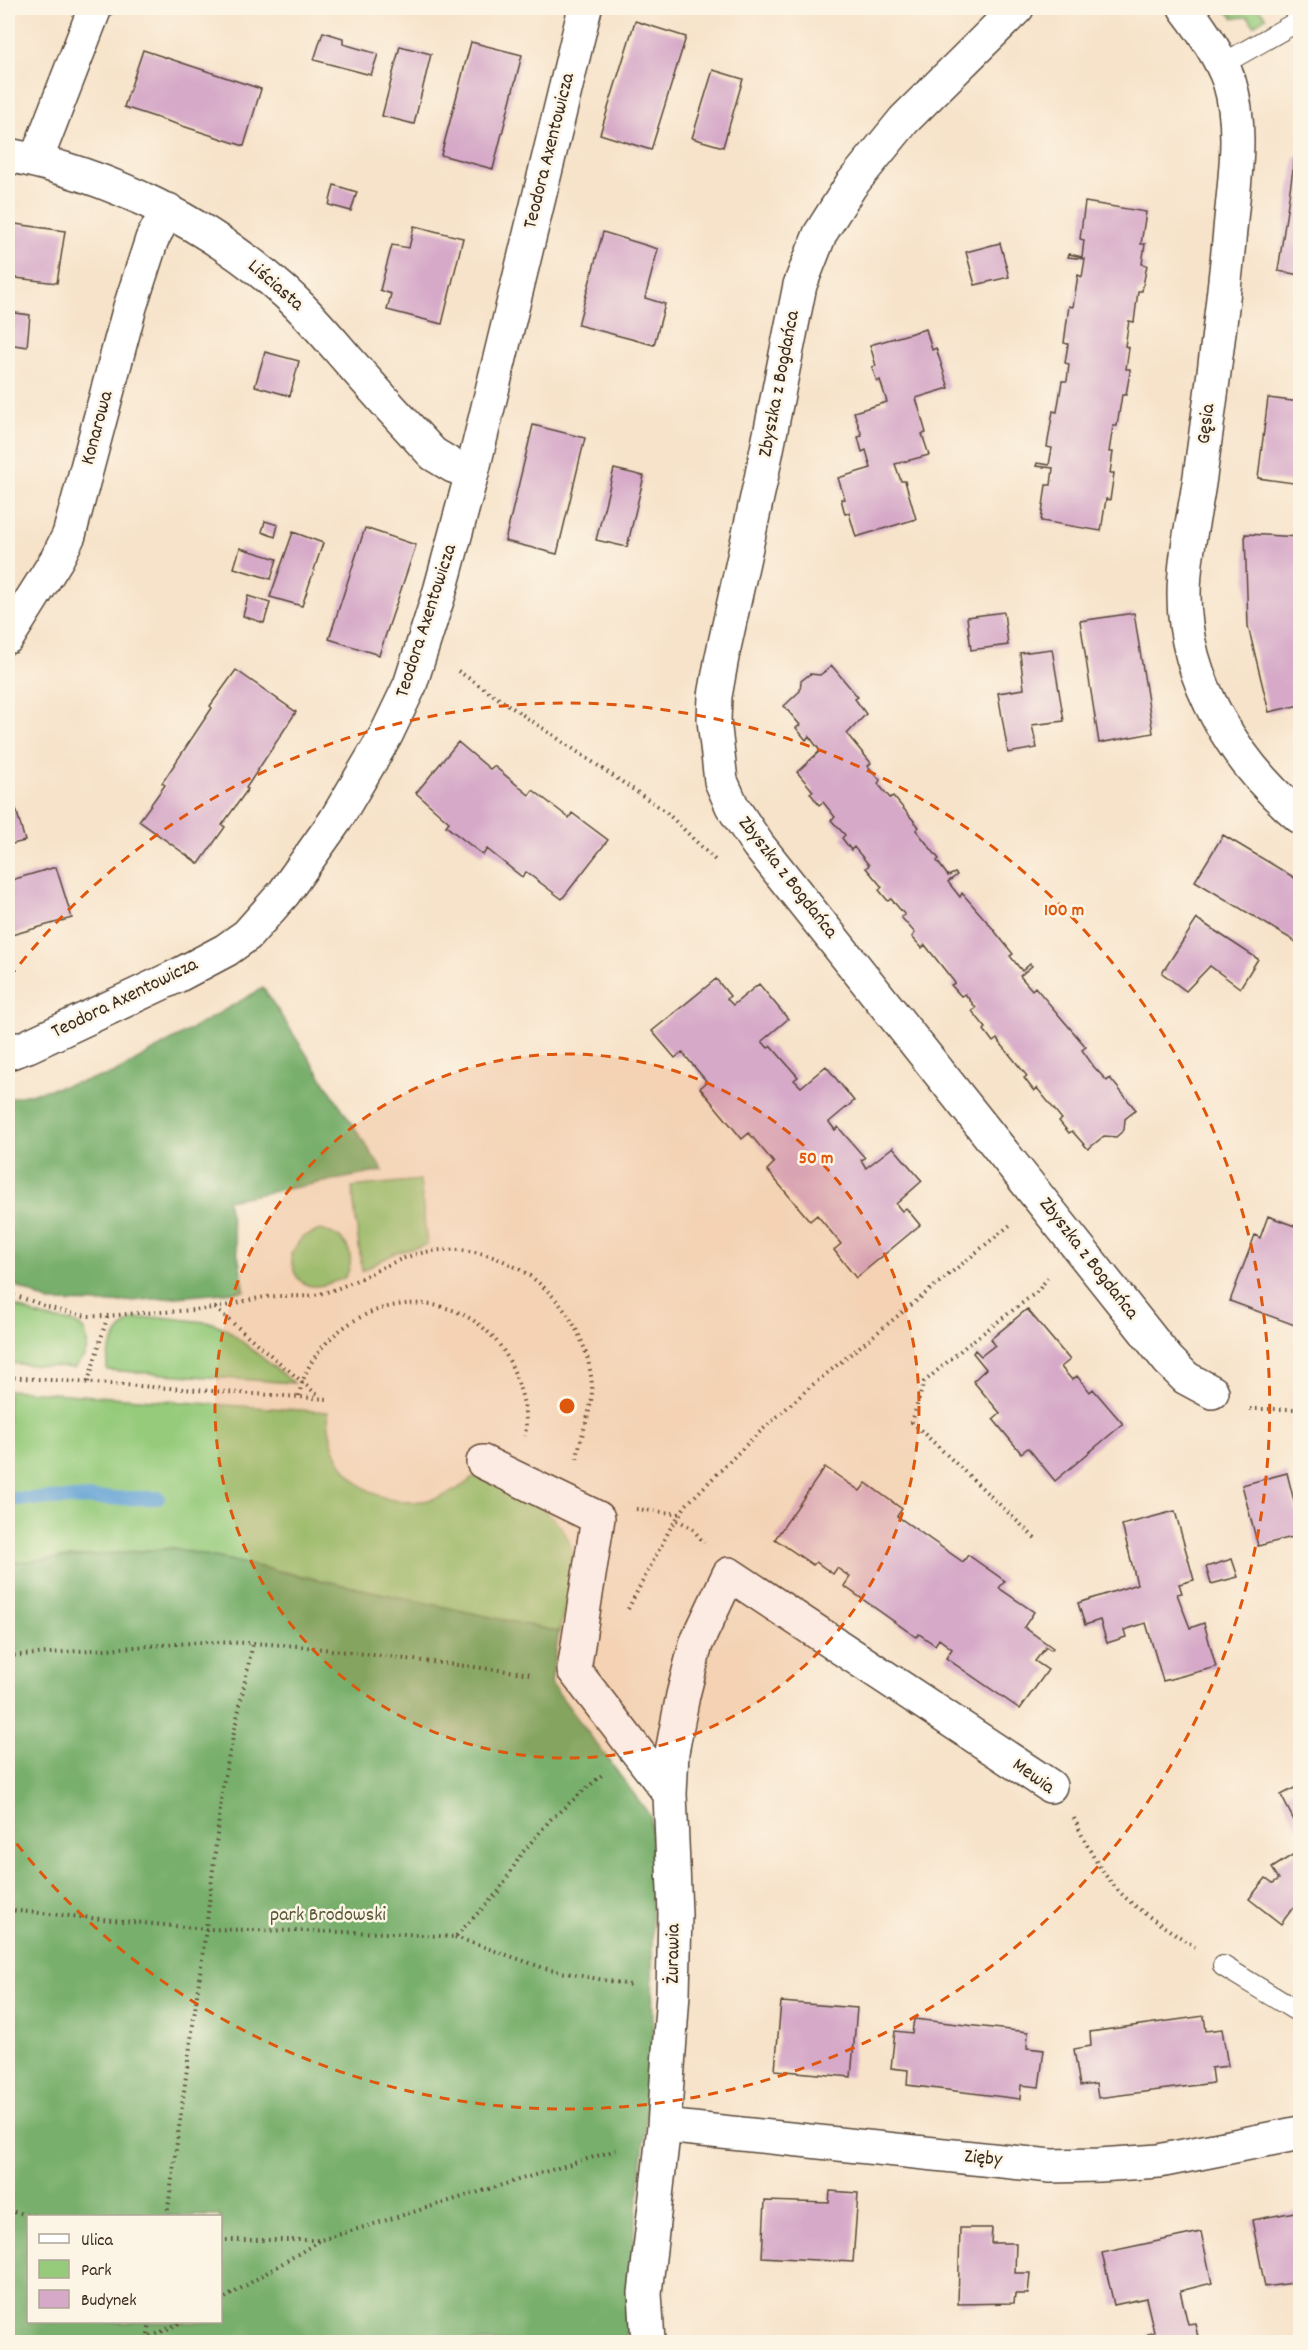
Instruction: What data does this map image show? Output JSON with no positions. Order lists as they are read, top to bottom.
{
  "streets": {
    "street": [
      "Teodora Axentowicza",
      "Liściasta",
      "Zbyszka z Bogdańca",
      "Gęsia",
      "Konarowa",
      "Mewia",
      "Żurawia",
      "Zięby"
    ]
  },
  "crossings": [
    ["Teodora Axentowicza", "Liściasta"],
    ["Liściasta", "Konarowa"],
    ["Mewia", "Żurawia"],
    ["Żurawia", "Zięby"]
  ],
  "parks": ["park Brodowski"],
  "legend": ["Ulica", "Park", "Budynek"],
  "rings": ["100 m", "50 m"]
}
